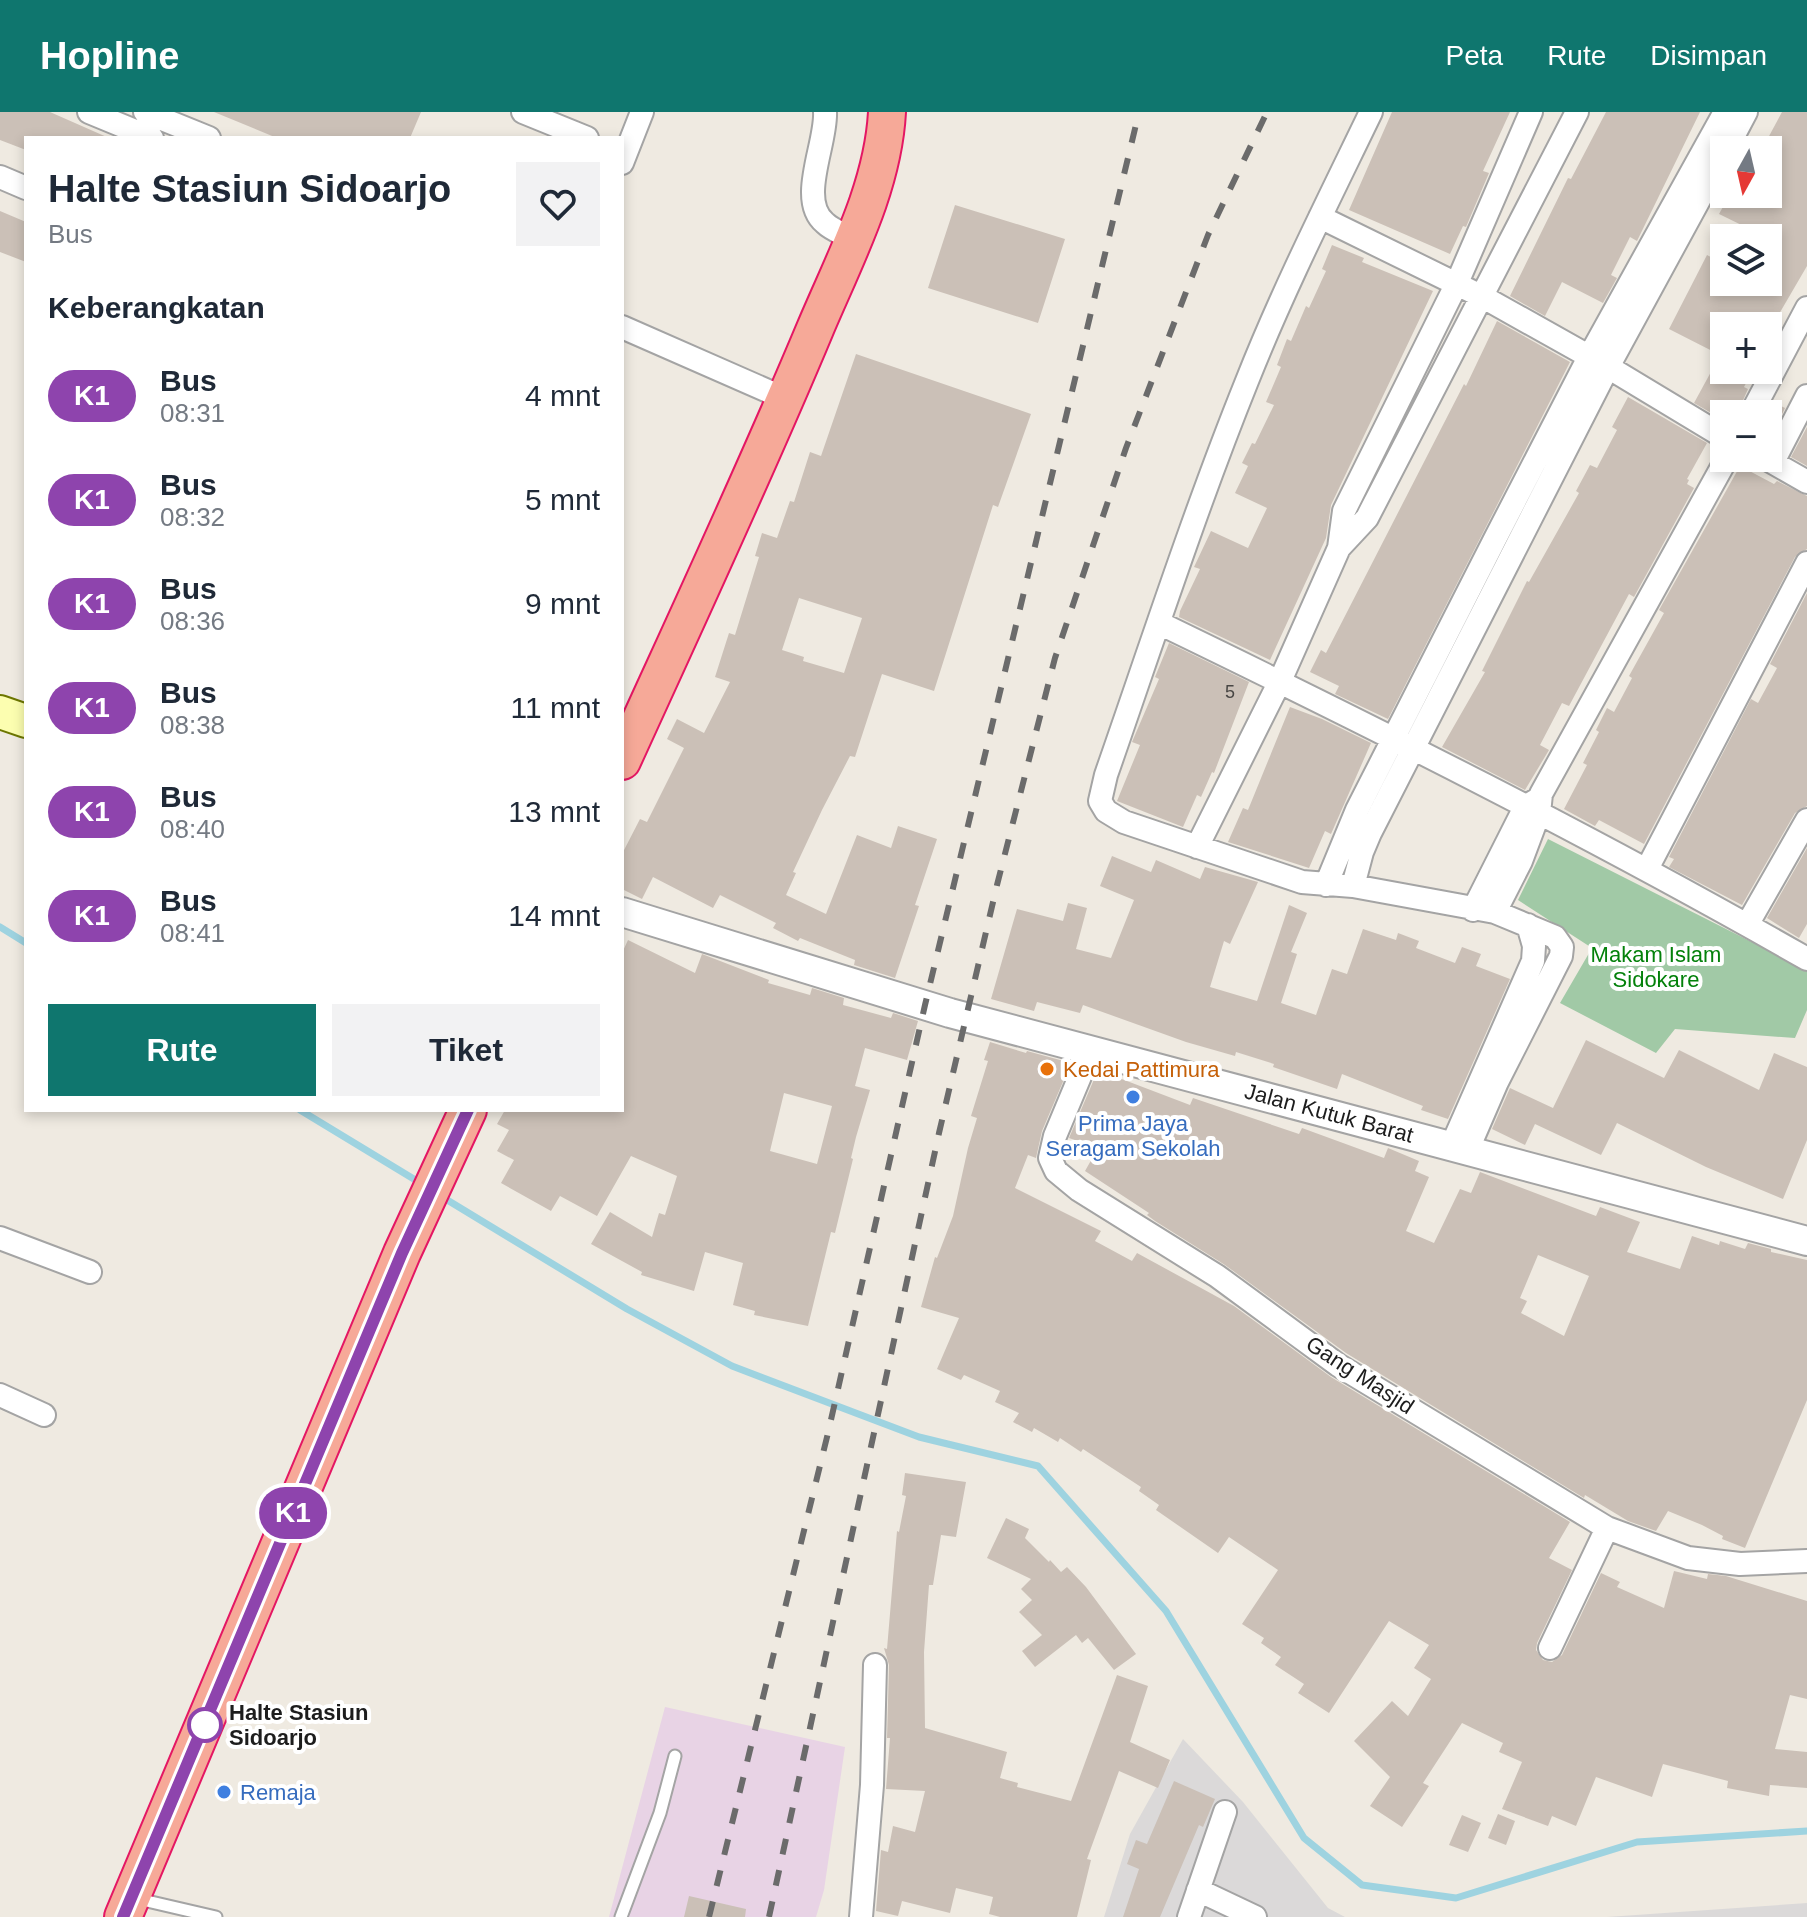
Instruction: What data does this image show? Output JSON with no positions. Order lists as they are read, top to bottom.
{
  "streets": {
    "street": ["Jalan Kutuk Barat", "Gang Masjid"]
  },
  "crossings": [
    ["Jalan Kutuk Barat", "Gang Masjid"]
  ],
  "parks": ["Makam Islam Sidokare"],
  "places": [
    "Kedai Pattimura",
    "Prima Jaya Seragam Sekolah",
    "Halte Stasiun Sidoarjo",
    "Remaja"
  ],
  "lines": ["bus line K1"],
  "house_numbers": ["5"],
  "north": "bottom",
  "page": {
    "header": "Hopline",
    "nav": ["Peta", "Rute", "Disimpan"],
    "on_map": "K1",
    "map_buttons": ["+", "−"],
    "heading": [
      ["Halte Stasiun Sidoarjo", "Bus"],
      "Keberangkatan"
    ],
    "list": [
      {
        "mark": "K1",
        "name": "Bus",
        "note": "08:31",
        "value": "4 mnt"
      },
      {
        "mark": "K1",
        "name": "Bus",
        "note": "08:32",
        "value": "5 mnt"
      },
      {
        "mark": "K1",
        "name": "Bus",
        "note": "08:36",
        "value": "9 mnt"
      },
      {
        "mark": "K1",
        "name": "Bus",
        "note": "08:38",
        "value": "11 mnt"
      },
      {
        "mark": "K1",
        "name": "Bus",
        "note": "08:40",
        "value": "13 mnt"
      },
      {
        "mark": "K1",
        "name": "Bus",
        "note": "08:41",
        "value": "14 mnt"
      }
    ],
    "buttons": ["Rute", "Tiket"]
  }
}
